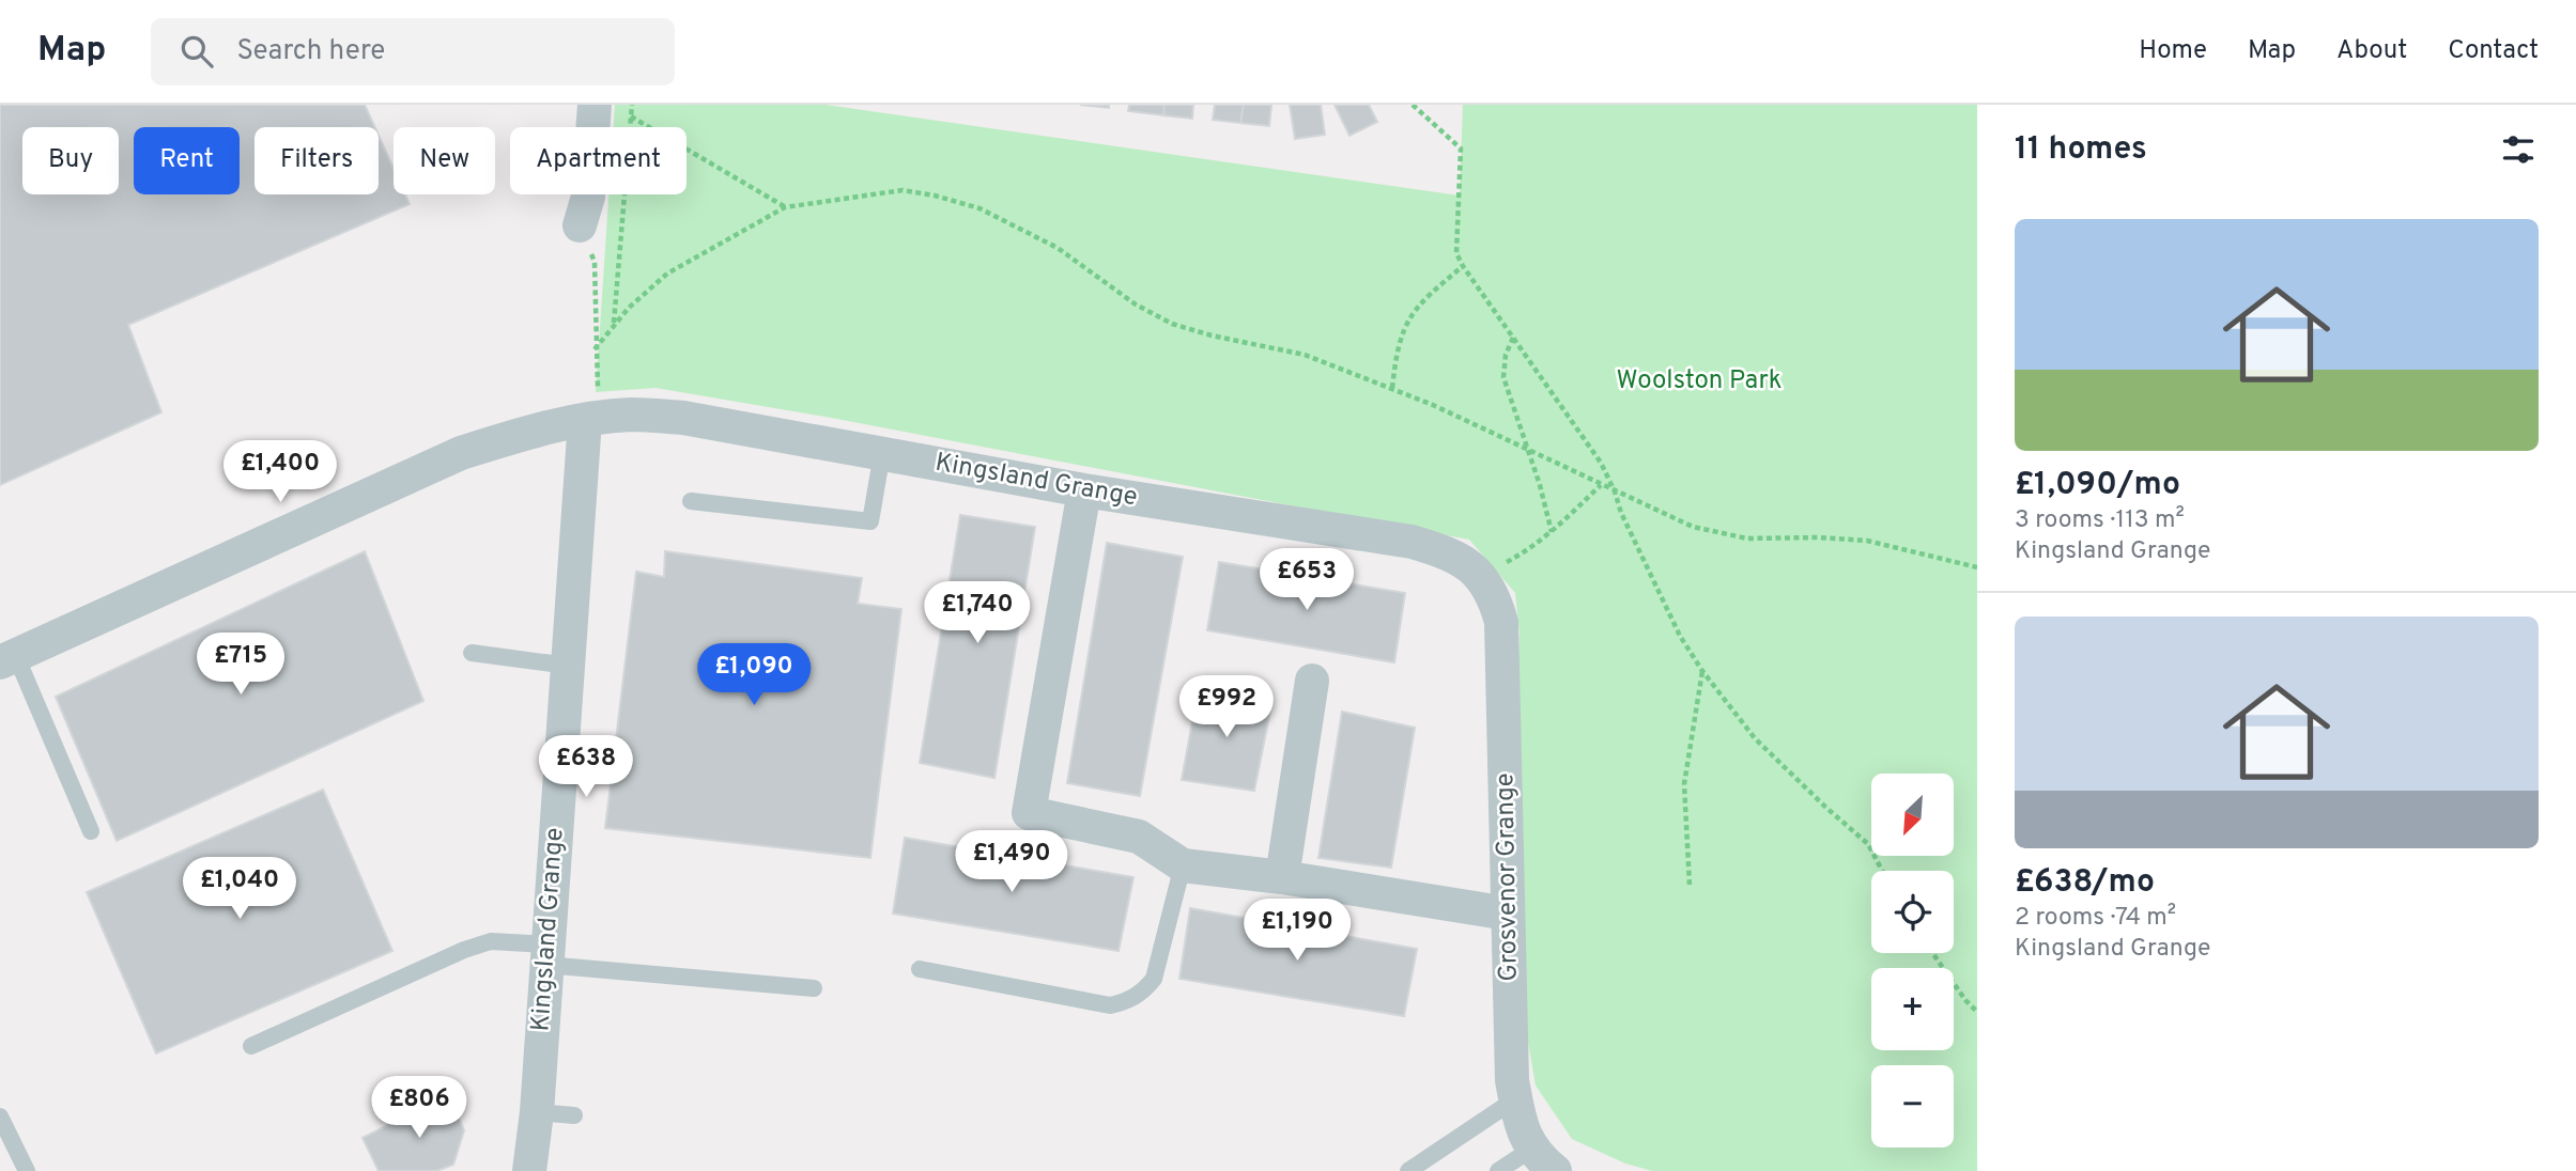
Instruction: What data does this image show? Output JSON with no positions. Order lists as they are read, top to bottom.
{
  "streets": {
    "street": ["Kingsland Grange", "Grosvenor Grange"]
  },
  "crossings": [
    ["Kingsland Grange", "Grosvenor Grange"]
  ],
  "parks": ["Woolston Park"],
  "north": "bottom left",
  "page": {
    "header": "Map",
    "search": "Search here",
    "nav": [
      "Home",
      "Map",
      "About",
      "Contact"
    ],
    "heading": "11 homes",
    "chip": [
      "Buy",
      "Rent",
      "Filters",
      "New",
      "Apartment"
    ],
    "list": [
      {
        "name": "£1,090/mo",
        "note": "3 rooms · 113 m² · Kingsland Grange"
      },
      {
        "name": "£638/mo",
        "note": "2 rooms · 74 m² · Kingsland Grange"
      }
    ],
    "price": [
      "£1,400",
      "£653",
      "£1,740",
      "£715",
      "£1,090",
      "£992",
      "£638",
      "£1,490",
      "£1,040",
      "£1,190",
      "£806"
    ],
    "map_buttons": ["+", "−"]
  }
}
